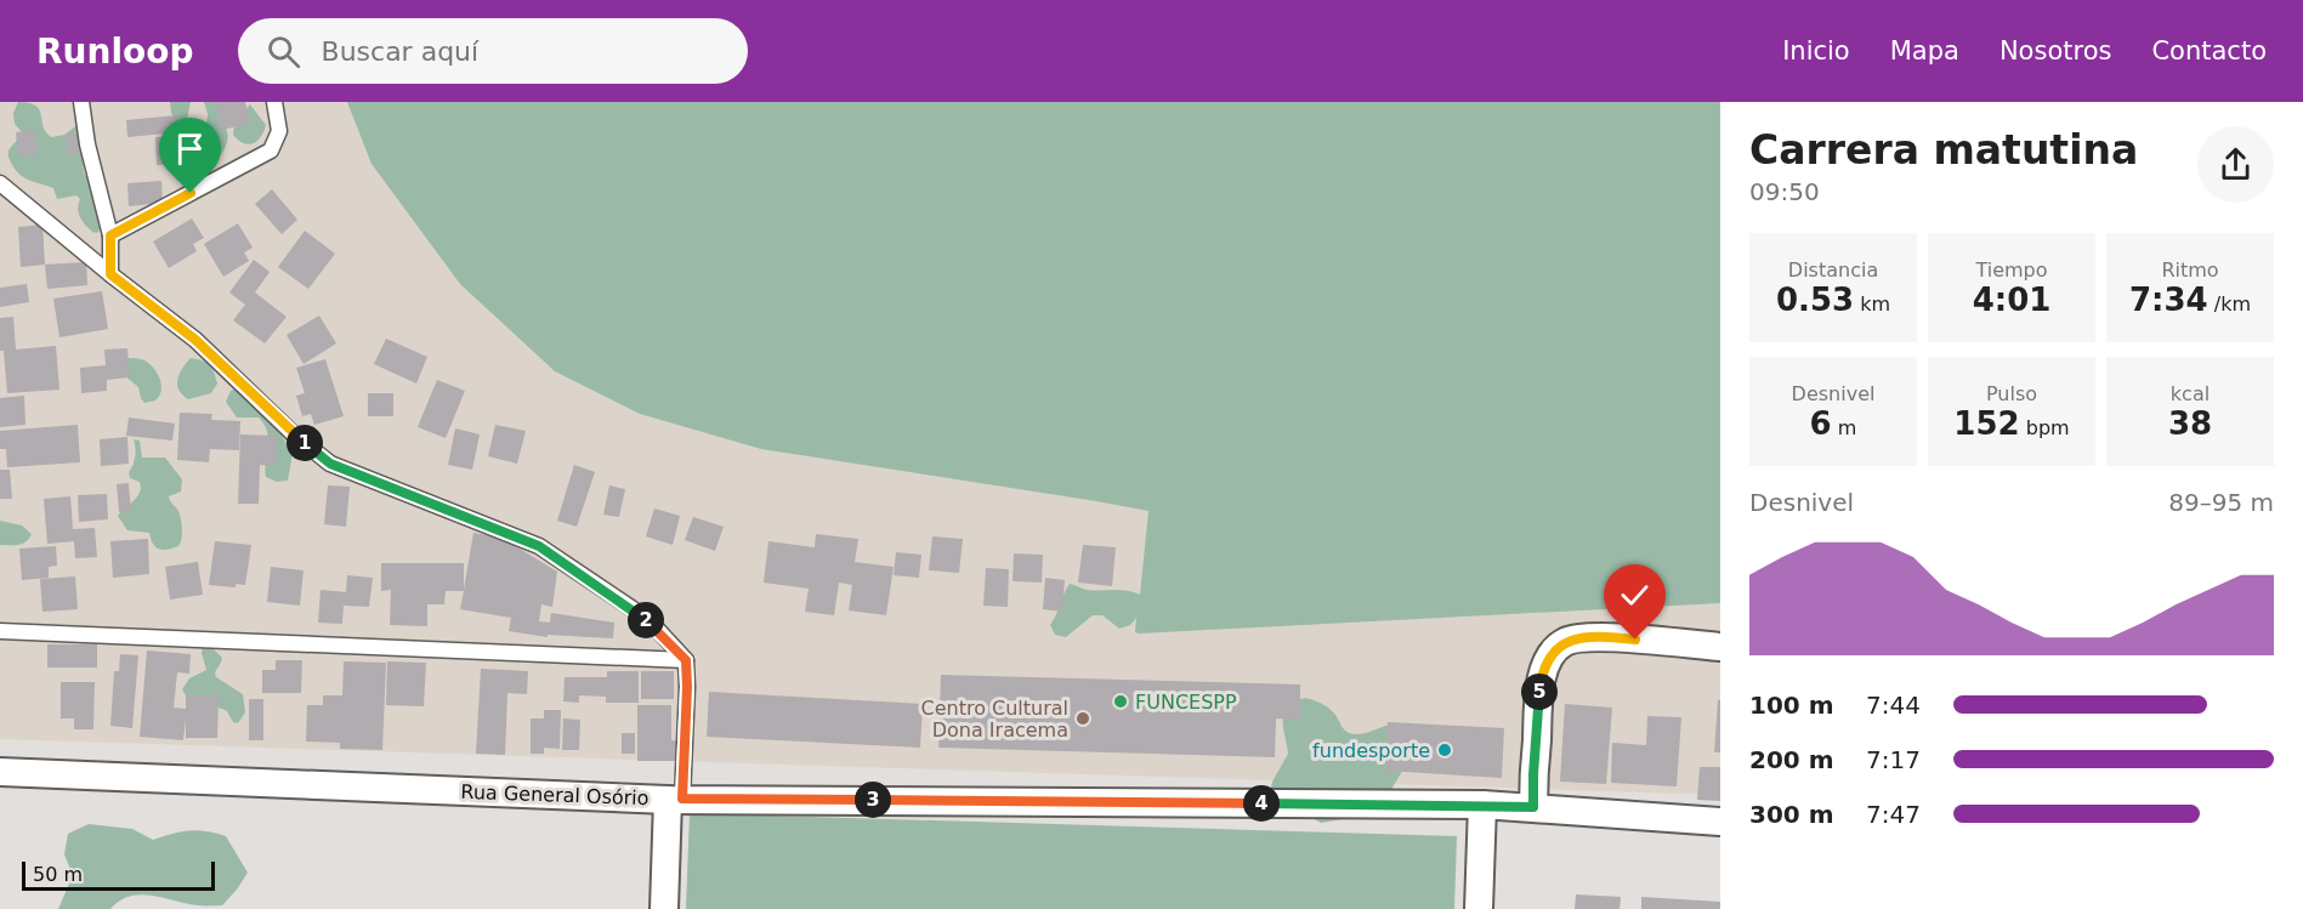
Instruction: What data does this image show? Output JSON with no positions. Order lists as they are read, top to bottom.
{
  "streets": {
    "street": ["Rua General Osório"]
  },
  "places": ["FUNCESPP", "Centro Cultural Dona Iracema", "fundesporte"],
  "scale_bar": "50 m",
  "page": {
    "header": "Runloop",
    "search": "Buscar aquí",
    "nav": [
      "Inicio",
      "Mapa",
      "Nosotros",
      "Contacto"
    ],
    "heading": ["Carrera matutina", "09:50"],
    "stats": [
      ["Distancia", "0.53 km"],
      ["Tiempo", "4:01"],
      ["Ritmo", "7:34 /km"],
      ["Desnivel", "6 m"],
      ["Pulso", "152 bpm"],
      ["kcal", "38"]
    ],
    "pins": [
      "1",
      "2",
      "5",
      "3",
      "4"
    ],
    "chart": ["Desnivel", "89–95 m"],
    "list": [
      {
        "name": "100 m",
        "note": "7:44"
      },
      {
        "name": "200 m",
        "note": "7:17"
      },
      {
        "name": "300 m",
        "note": "7:47"
      }
    ],
    "scale": "50 m"
  }
}
